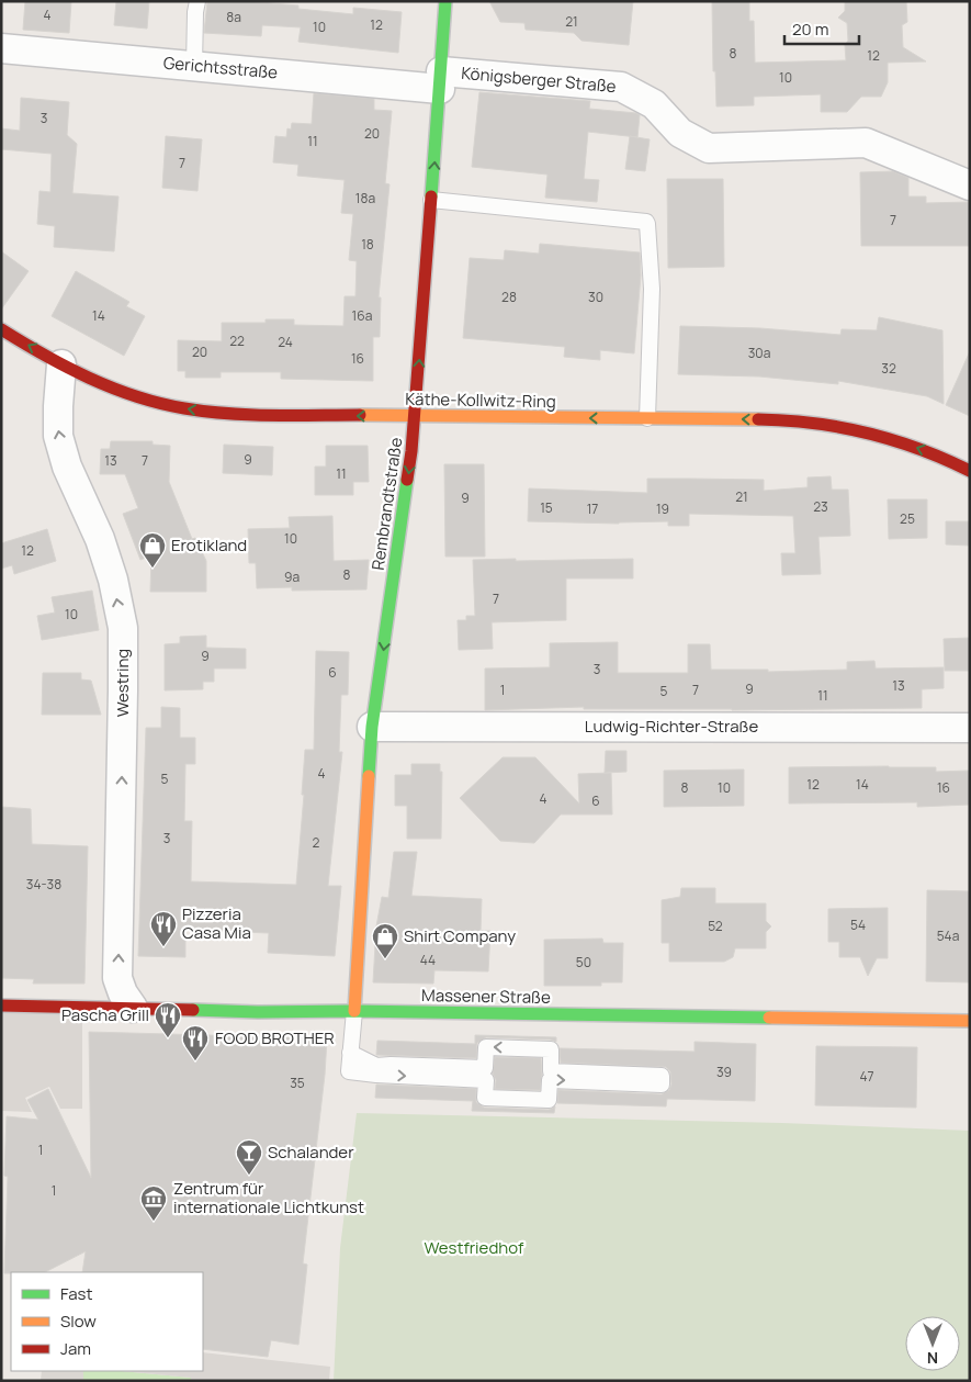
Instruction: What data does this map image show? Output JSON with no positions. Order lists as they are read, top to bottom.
{
  "streets": {
    "street": [
      "Gerichtsstraße",
      "Königsberger Straße",
      "Käthe-Kollwitz-Ring",
      "Rembrandtstraße",
      "Westring",
      "Ludwig-Richter-Straße",
      "Massener Straße"
    ]
  },
  "crossings": [
    ["Gerichtsstraße", "Königsberger Straße"],
    ["Gerichtsstraße", "Rembrandtstraße"],
    ["Königsberger Straße", "Rembrandtstraße"],
    ["Käthe-Kollwitz-Ring", "Rembrandtstraße"],
    ["Käthe-Kollwitz-Ring", "Westring"],
    ["Rembrandtstraße", "Ludwig-Richter-Straße"],
    ["Rembrandtstraße", "Massener Straße"],
    ["Westring", "Massener Straße"]
  ],
  "one_way": ["Käthe-Kollwitz-Ring", "Westring"],
  "parks": ["Westfriedhof"],
  "places": {
    "shop": ["Erotikland", "Shirt Company"],
    "restaurant": ["Pizzeria Casa Mia", "Pascha Grill", "FOOD BROTHER"],
    "bar": ["Schalander"],
    "museum": ["Zentrum für internationale Lichtkunst"]
  },
  "house_numbers": [
    "4",
    "8a",
    "21",
    "12",
    "10",
    "8",
    "12",
    "10",
    "3",
    "20",
    "11",
    "7",
    "18a",
    "7",
    "18",
    "28",
    "30",
    "14",
    "16a",
    "22",
    "24",
    "20",
    "30a",
    "16",
    "32",
    "9",
    "13",
    "7",
    "11",
    "21",
    "9",
    "23",
    "15",
    "17",
    "19",
    "25",
    "10",
    "12",
    "8",
    "9a",
    "7",
    "10",
    "9",
    "3",
    "6",
    "13",
    "9",
    "1",
    "7",
    "5",
    "11",
    "4",
    "5",
    "12",
    "14",
    "8",
    "10",
    "16",
    "4",
    "6",
    "3",
    "2",
    "34-38",
    "54",
    "52",
    "54a",
    "44",
    "50",
    "39",
    "47",
    "35",
    "1",
    "1"
  ],
  "legend": ["Fast", "Slow", "Jam"],
  "scale_bar": "20 m",
  "north": "bottom"
}
